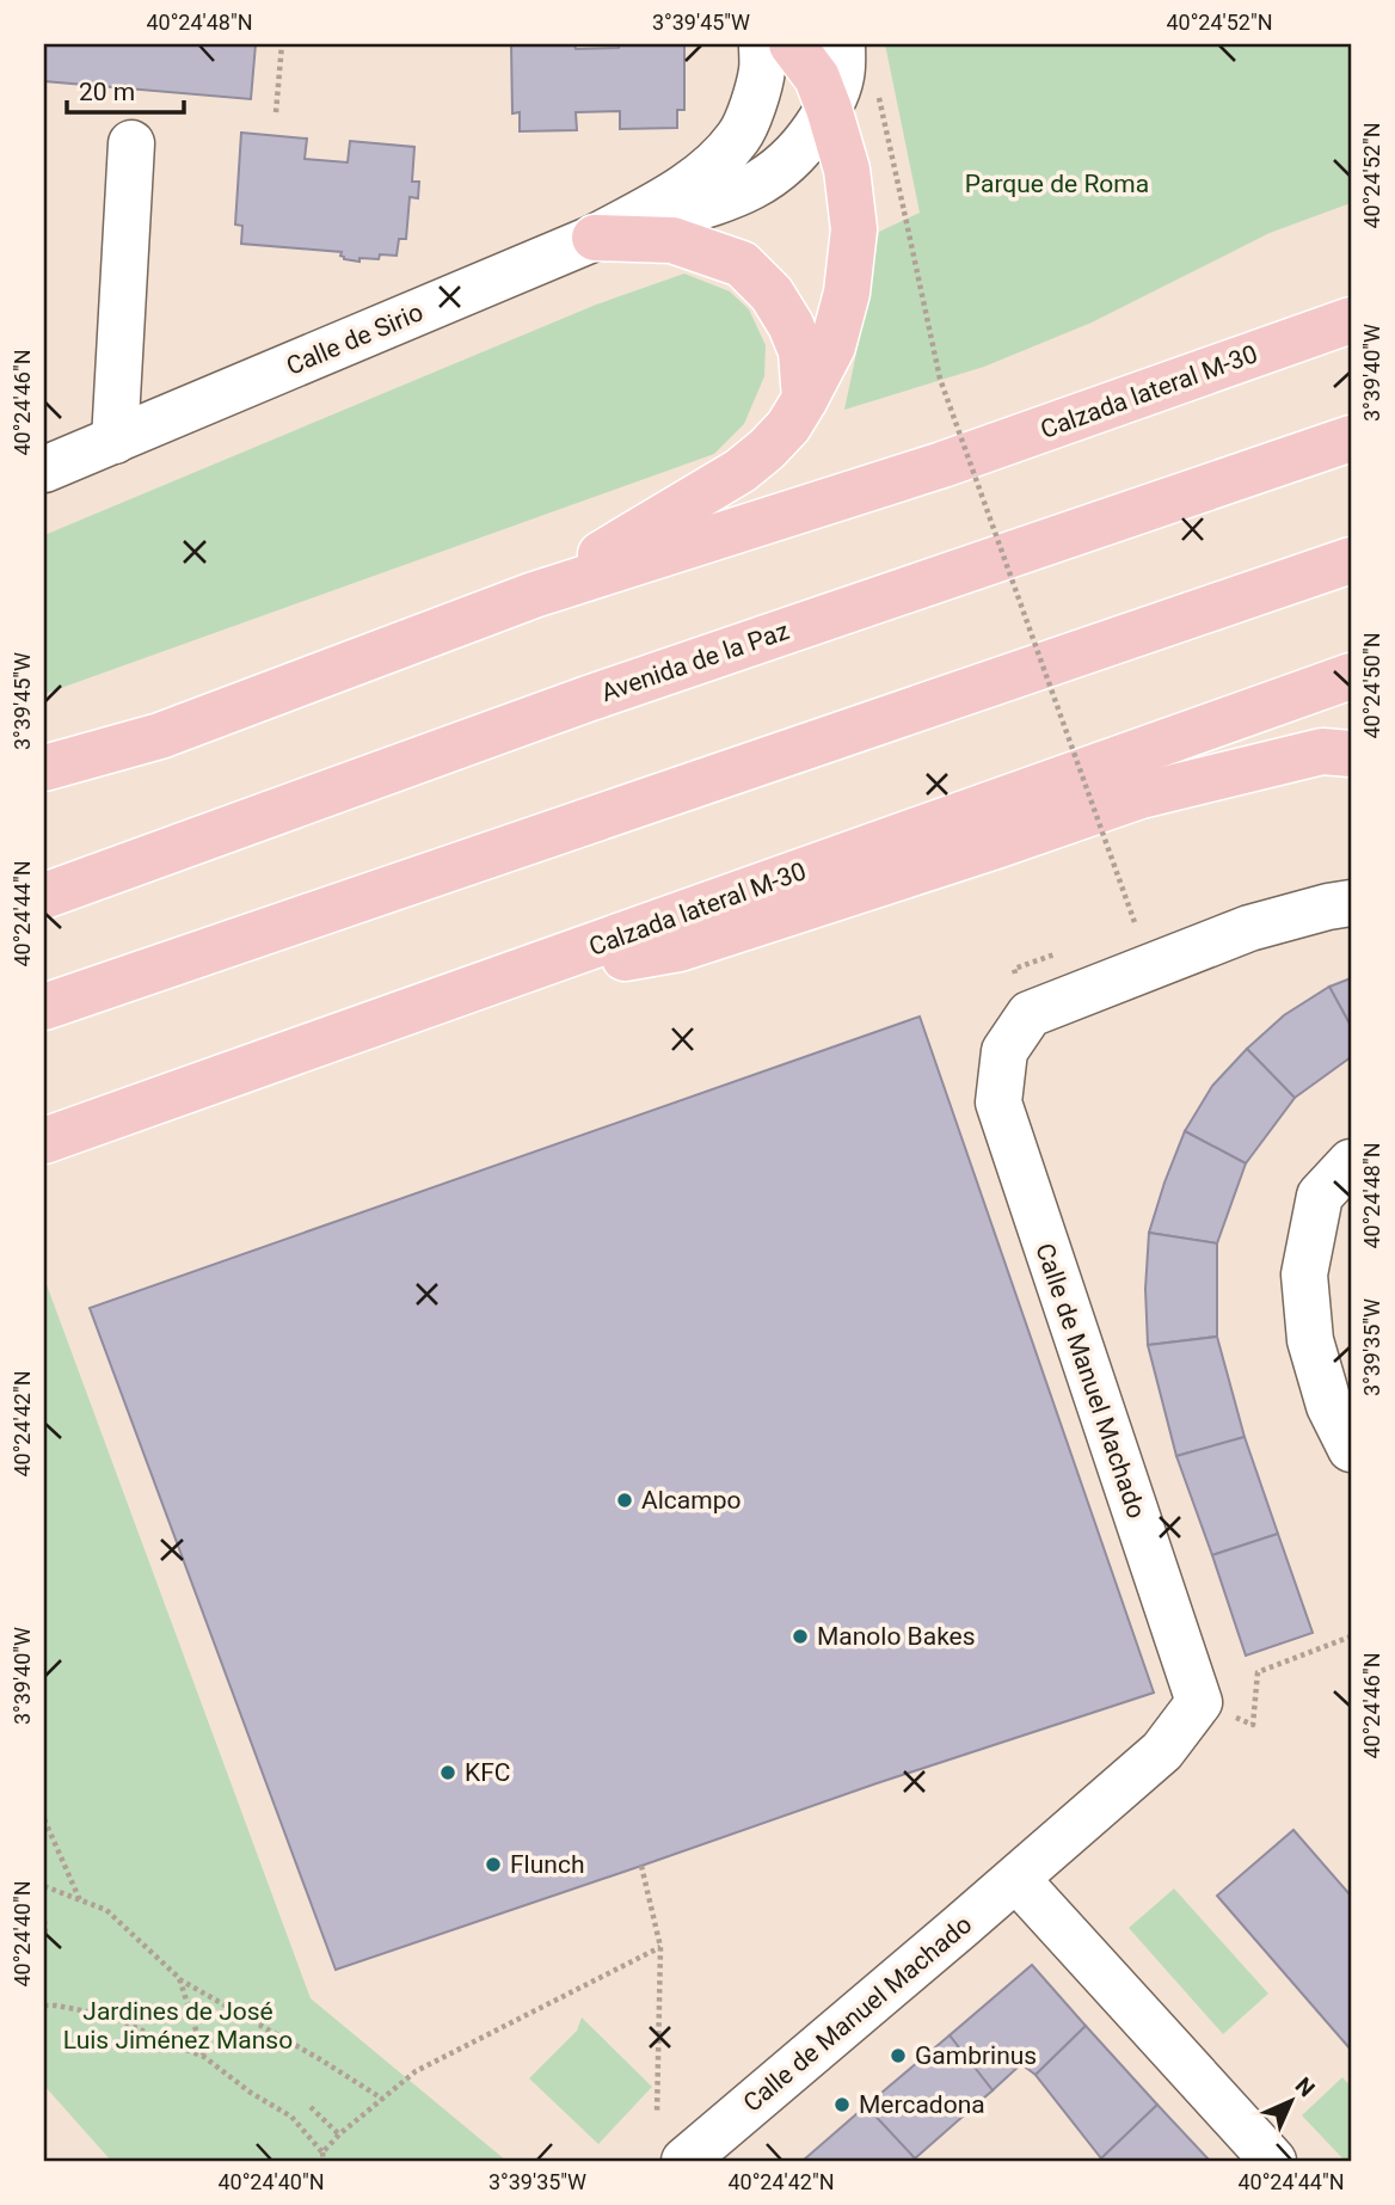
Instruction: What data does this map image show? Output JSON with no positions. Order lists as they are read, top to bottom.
{
  "streets": {
    "highway": ["Calzada lateral M-30", "Avenida de la Paz"],
    "street": ["Calle de Sirio", "Calle de Manuel Machado"]
  },
  "parks": ["Parque de Roma", "Jardines de José Luis Jiménez Manso"],
  "places": [
    "Alcampo",
    "Manolo Bakes",
    "KFC",
    "Flunch",
    "Gambrinus",
    "Mercadona"
  ],
  "scale_bar": "20 m",
  "north": "top right",
  "coordinates": [
    "40°24'48\"N",
    "3°39'45\"W",
    "40°24'52\"N",
    "3°39'40\"W",
    "40°24'46\"N",
    "40°24'50\"N",
    "40°24'44\"N",
    "3°39'35\"W",
    "40°24'42\"N",
    "40°24'40\"N"
  ]
}
